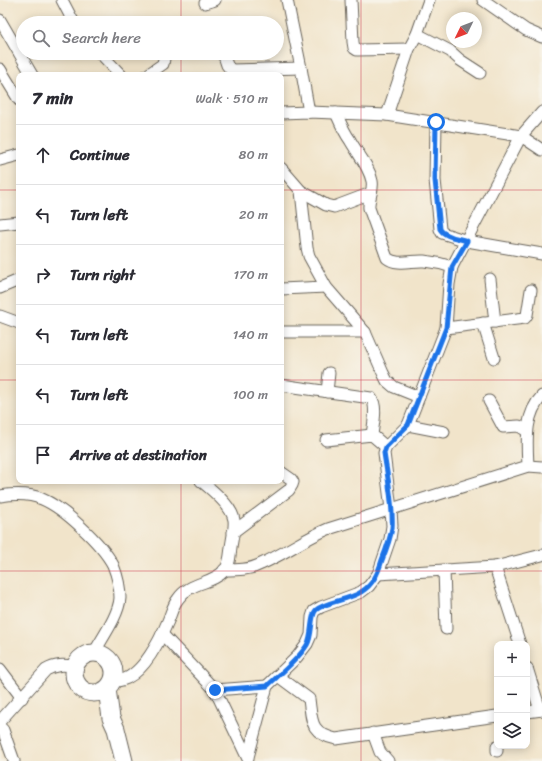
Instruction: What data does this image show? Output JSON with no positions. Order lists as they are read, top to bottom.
{
  "north": "bottom left",
  "page": {
    "search": "Search here",
    "heading": ["7 min", "Walk · 510 m"],
    "list": [
      ["Continue", "80 m"],
      ["Turn left", "20 m"],
      ["Turn right", "170 m"],
      ["Turn left", "140 m"],
      ["Turn left", "100 m"],
      "Arrive at destination"
    ],
    "map_buttons": ["+", "−"]
  }
}
